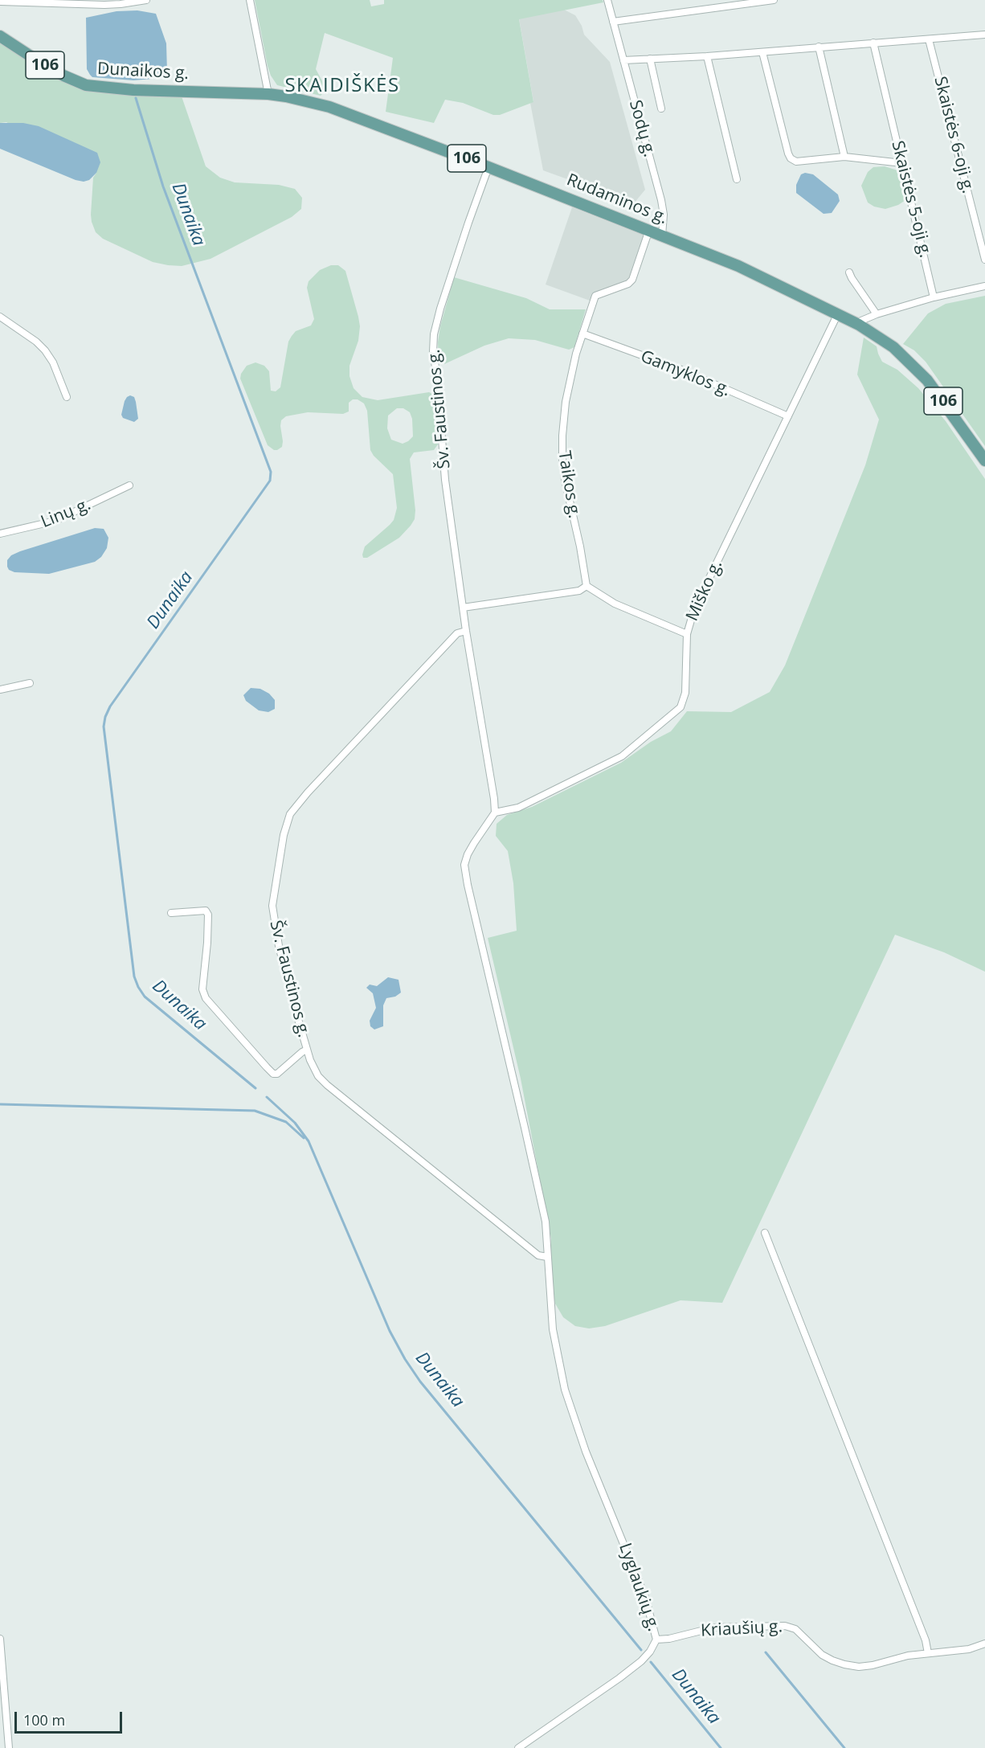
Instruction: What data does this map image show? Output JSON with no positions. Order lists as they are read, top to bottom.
{
  "streets": {
    "main road": ["106", "Dunaikos g.", "Rudaminos g."],
    "street": [
      "Sodų g.",
      "Skaistės 6-oji g.",
      "Skaistės 5-oji g.",
      "Gamyklos g.",
      "Šv. Faustinos g.",
      "Taikos g.",
      "Linų g.",
      "Miško g.",
      "Lyglaukių g.",
      "Kriaušių g."
    ]
  },
  "crossings": [
    ["Dunaikos g.", "Rudaminos g."],
    ["Sodų g.", "Rudaminos g."],
    ["Rudaminos g.", "Šv. Faustinos g."],
    ["Rudaminos g.", "Taikos g."],
    ["Rudaminos g.", "Miško g."],
    ["Gamyklos g.", "Taikos g."],
    ["Gamyklos g.", "Miško g."],
    ["Šv. Faustinos g.", "Miško g."],
    ["Šv. Faustinos g.", "Lyglaukių g."],
    ["Lyglaukių g.", "Kriaušių g."]
  ],
  "districts": ["SKAIDIŠKĖS"],
  "water": ["Dunaika"],
  "scale_bar": "100 m"
}
